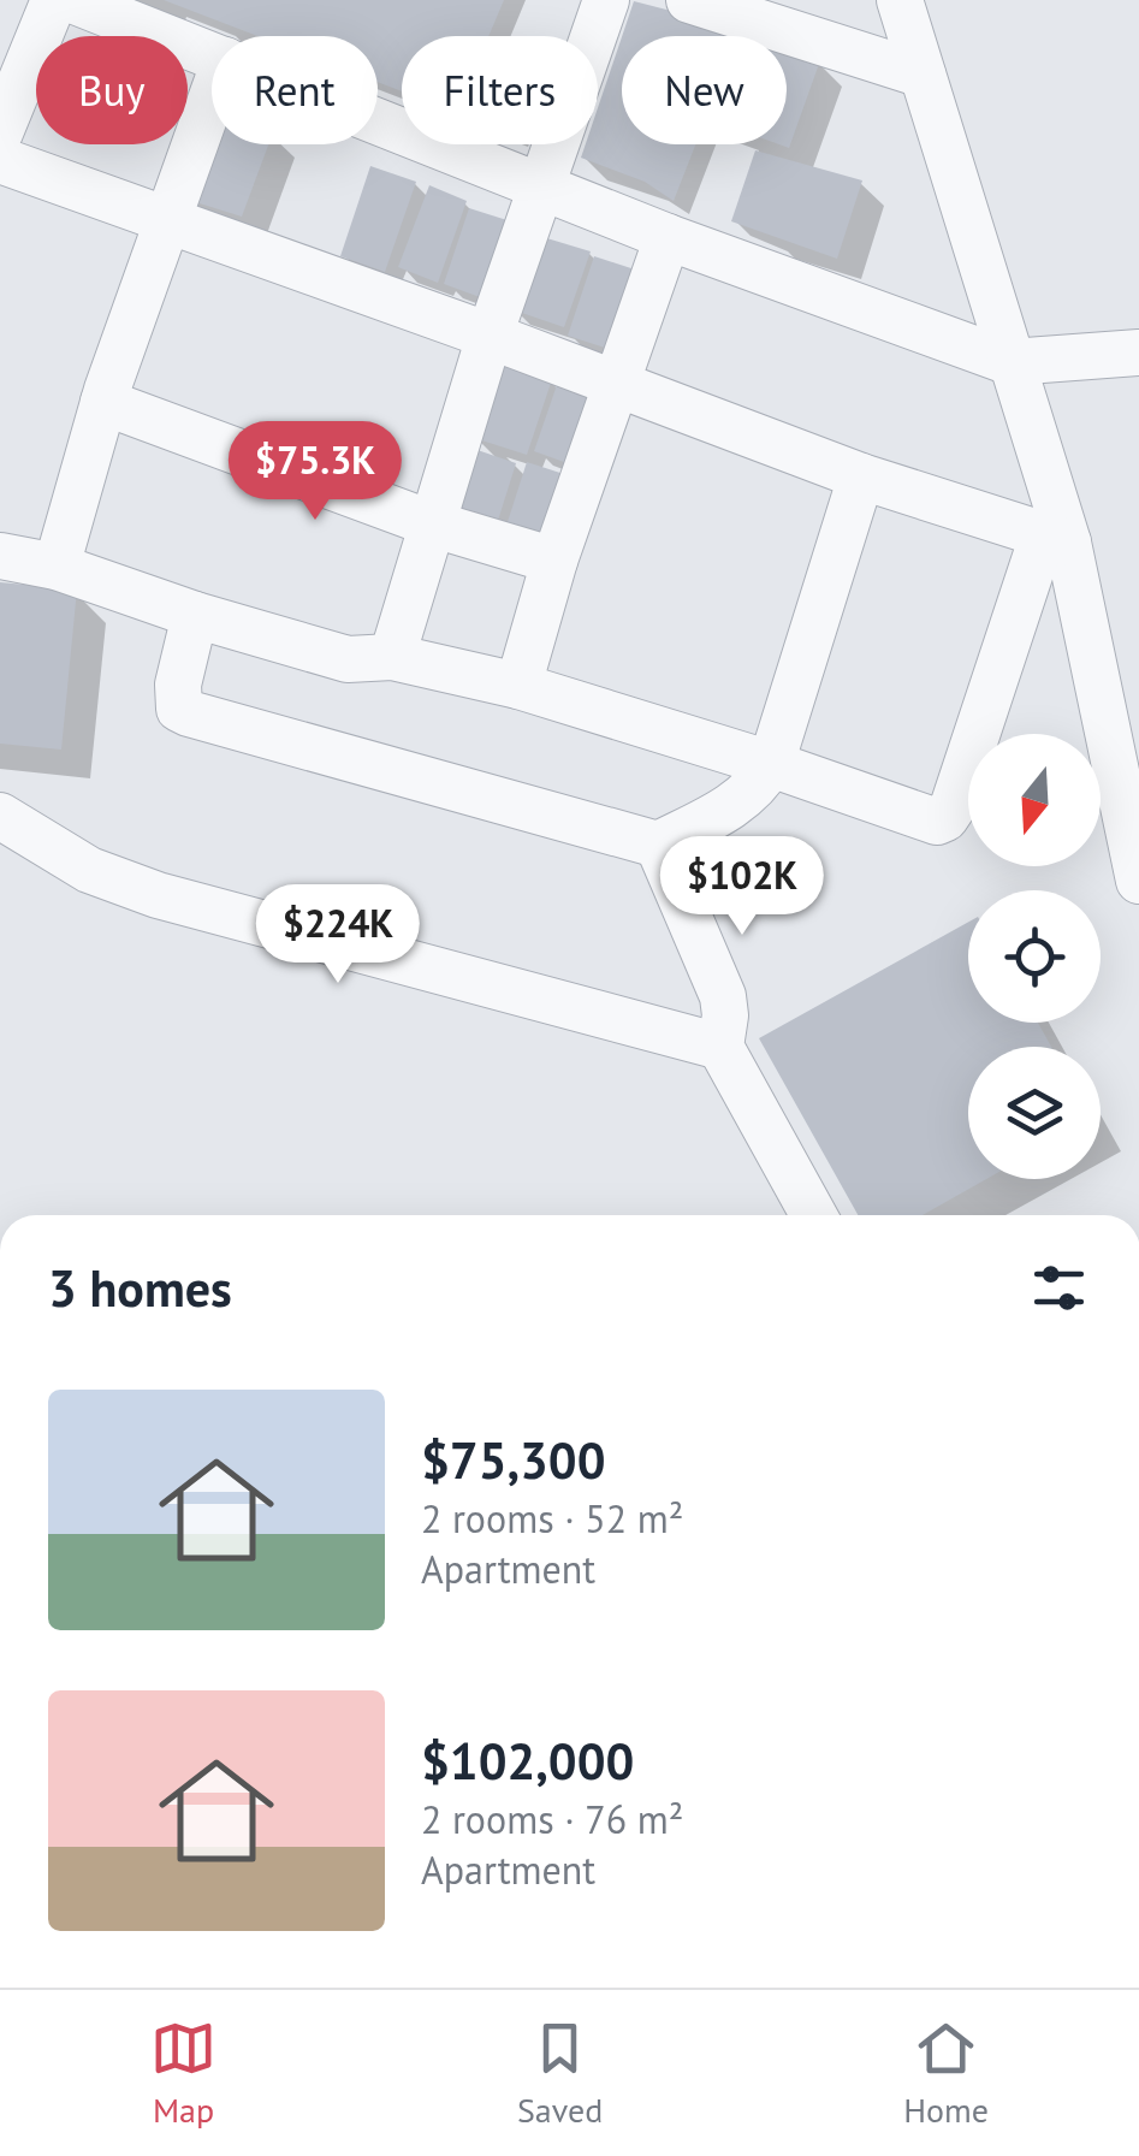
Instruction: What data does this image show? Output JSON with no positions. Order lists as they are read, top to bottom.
{
  "north": "bottom",
  "page": {
    "chip": [
      "Buy",
      "Rent",
      "Filters",
      "New"
    ],
    "price": ["$75.3K", "$102K", "$224K"],
    "heading": "3 homes",
    "list": [
      {
        "name": "$75,300",
        "note": "2 rooms · 52 m² · Apartment"
      },
      {
        "name": "$102,000",
        "note": "2 rooms · 76 m² · Apartment"
      }
    ],
    "tabs": ["Map", "Saved", "Home"]
  }
}
